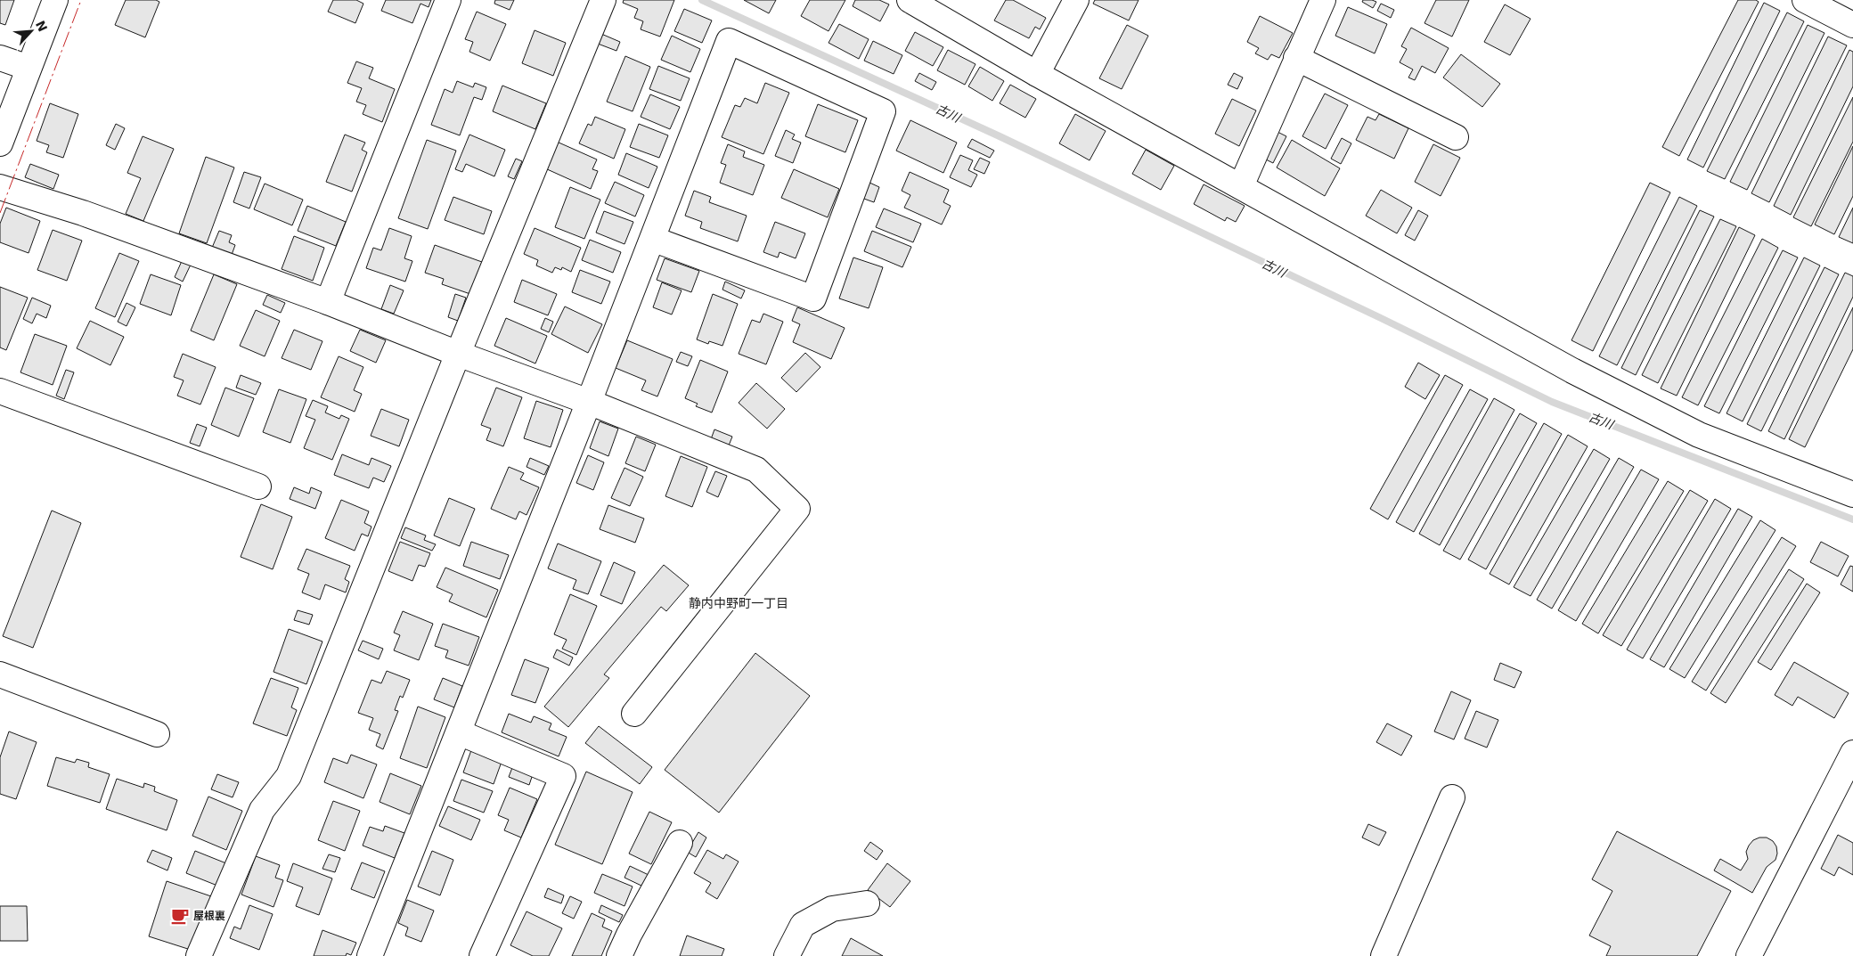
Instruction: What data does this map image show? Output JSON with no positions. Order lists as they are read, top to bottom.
{
  "districts": ["静内中野町一丁目"],
  "water": ["古川"],
  "places": {
    "cafe": ["屋根裏"]
  },
  "north": "top right"
}
